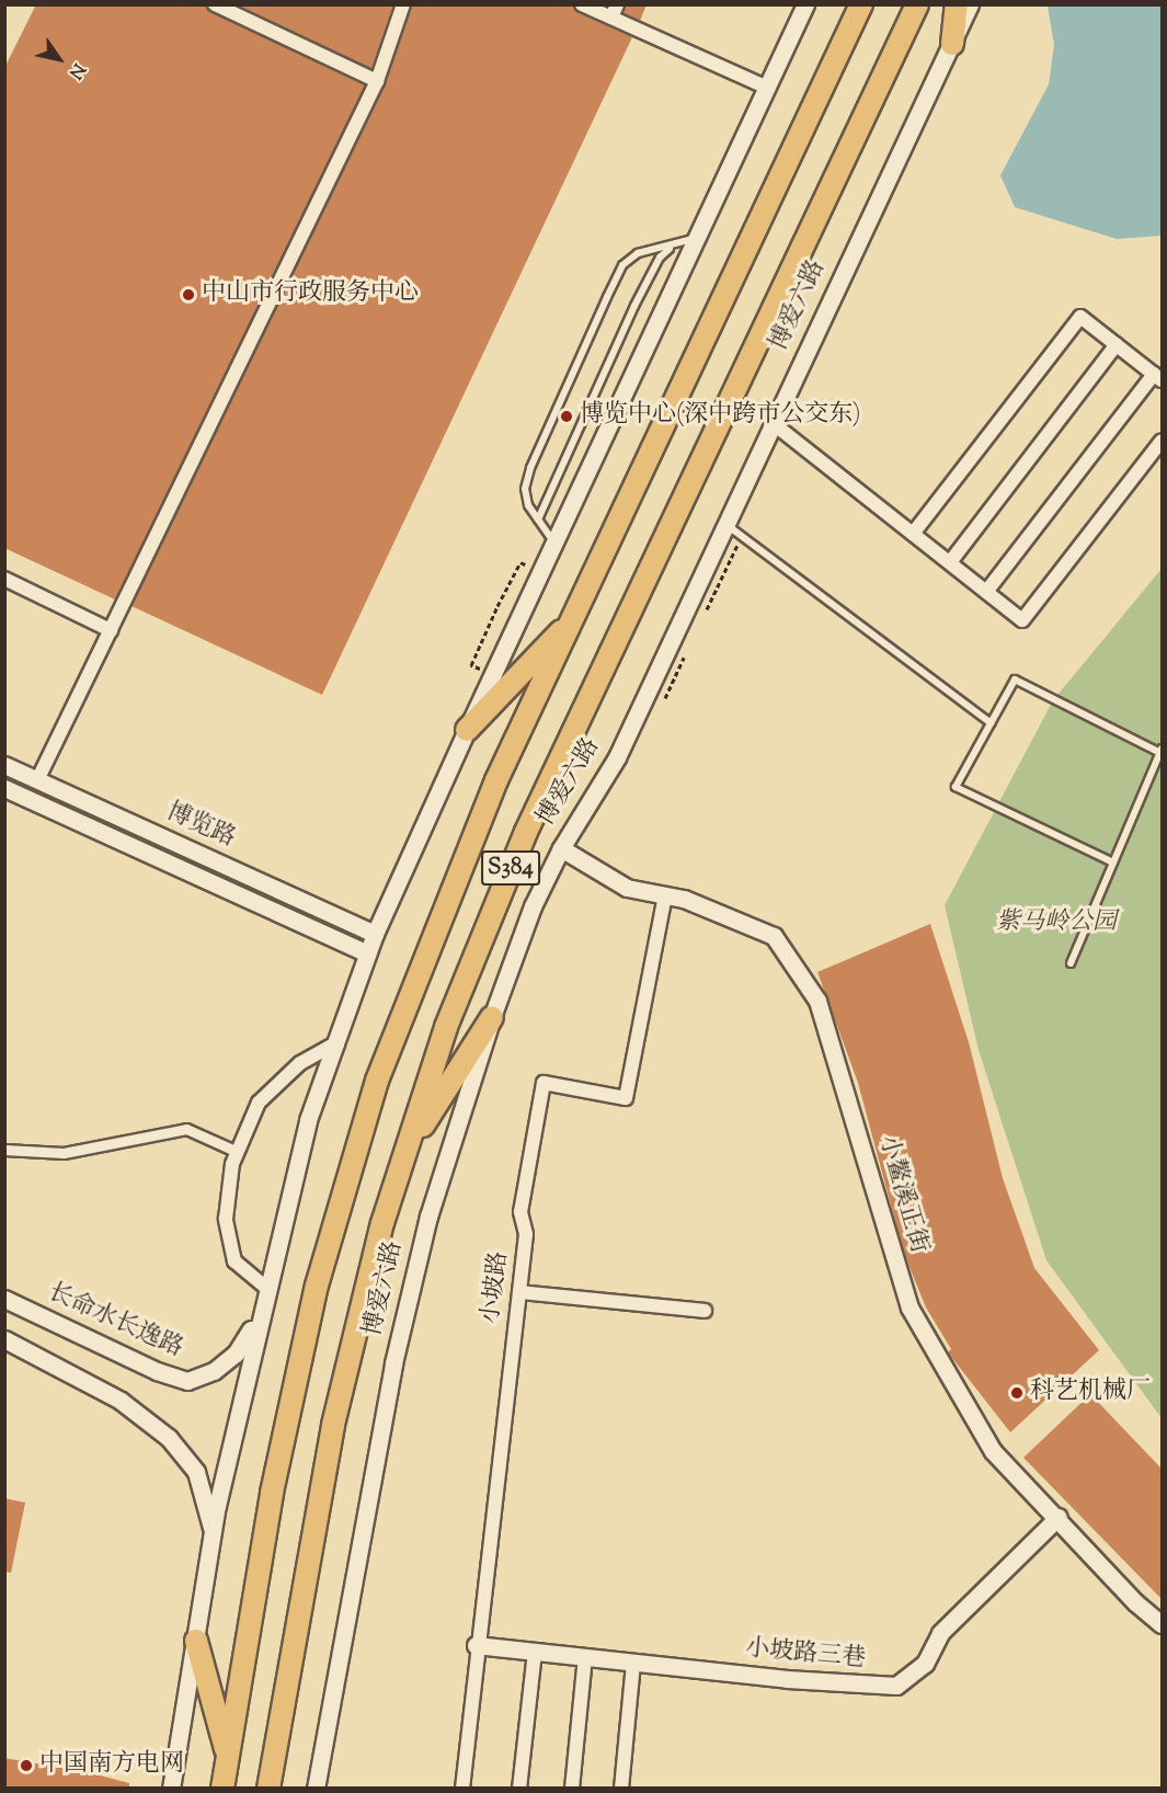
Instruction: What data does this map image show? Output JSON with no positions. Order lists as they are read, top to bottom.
{
  "streets": {
    "highway": ["博爱六路", "S384"],
    "street": [
      "博览路",
      "小鳌溪正街",
      "小坡路",
      "长命水长逸路",
      "小坡路三巷"
    ]
  },
  "crossings": [
    ["博爱六路", "小鳌溪正街"],
    ["小鳌溪正街", "小坡路"],
    ["小鳌溪正街", "小坡路三巷"],
    ["小坡路", "小坡路三巷"]
  ],
  "parks": ["紫马岭公园"],
  "places": [
    "中山市行政服务中心",
    "博览中心(深中跨市公交东)",
    "科艺机械厂",
    "中国南方电网"
  ],
  "north": "bottom right"
}
